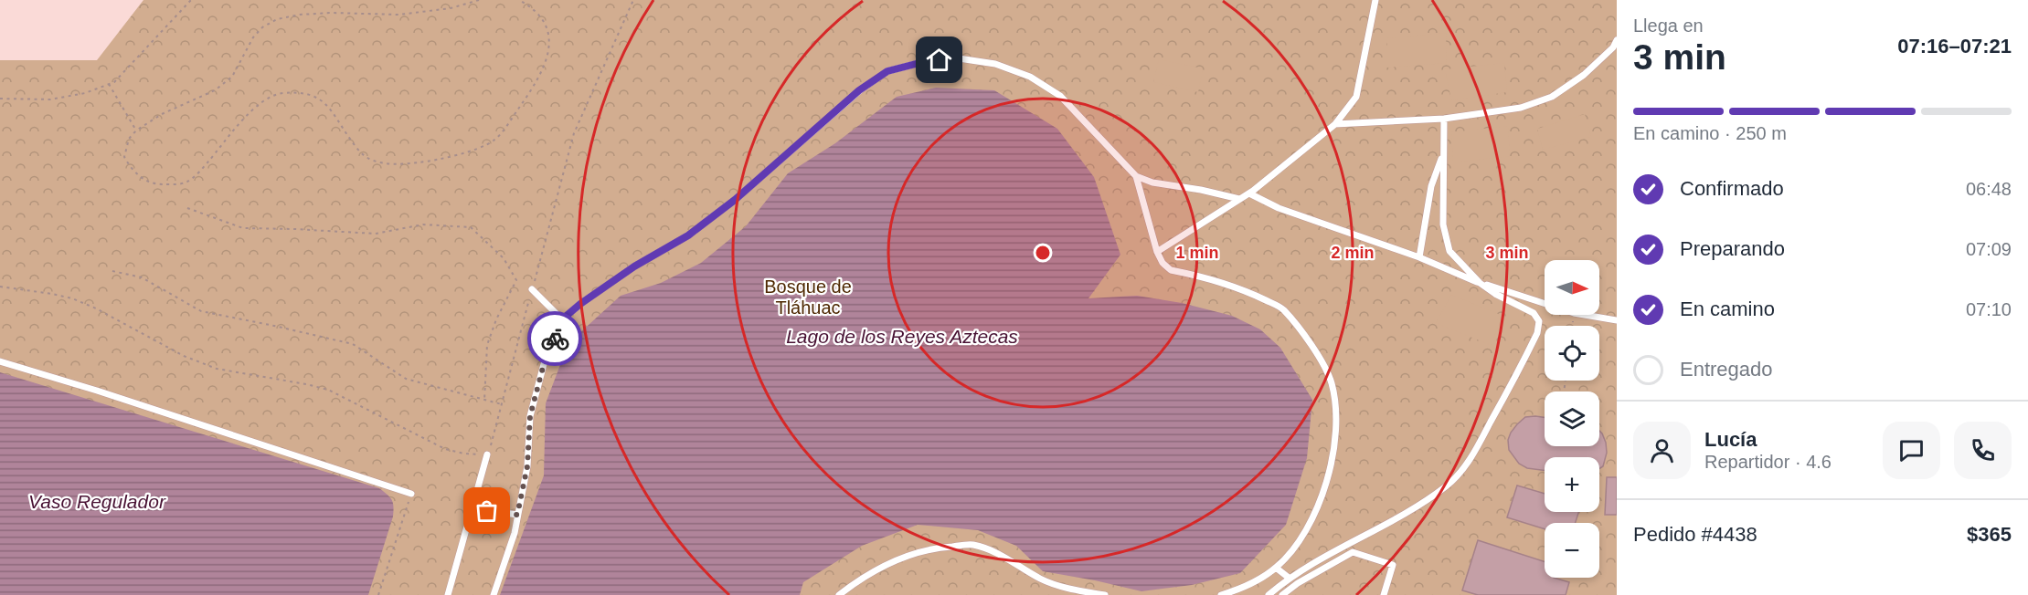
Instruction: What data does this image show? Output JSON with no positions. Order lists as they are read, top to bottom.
{
  "water": ["Lago de los Reyes Aztecas", "Vaso Regulador"],
  "parks": ["Bosque de Tláhuac"],
  "north": "right",
  "page": {
    "heading": ["3 min", "Llega en", "07:16–07:21"],
    "panel": [
      "Lucía",
      "Repartidor · 4.6",
      "Pedido #4438",
      "$365"
    ],
    "bar": "En camino · 250 m",
    "list": [
      ["Confirmado", "06:48"],
      ["Preparando", "07:09"],
      ["En camino", "07:10"],
      "Entregado"
    ],
    "map_buttons": ["+", "−"]
  },
  "rings": ["1 min", "2 min", "3 min"]
}
